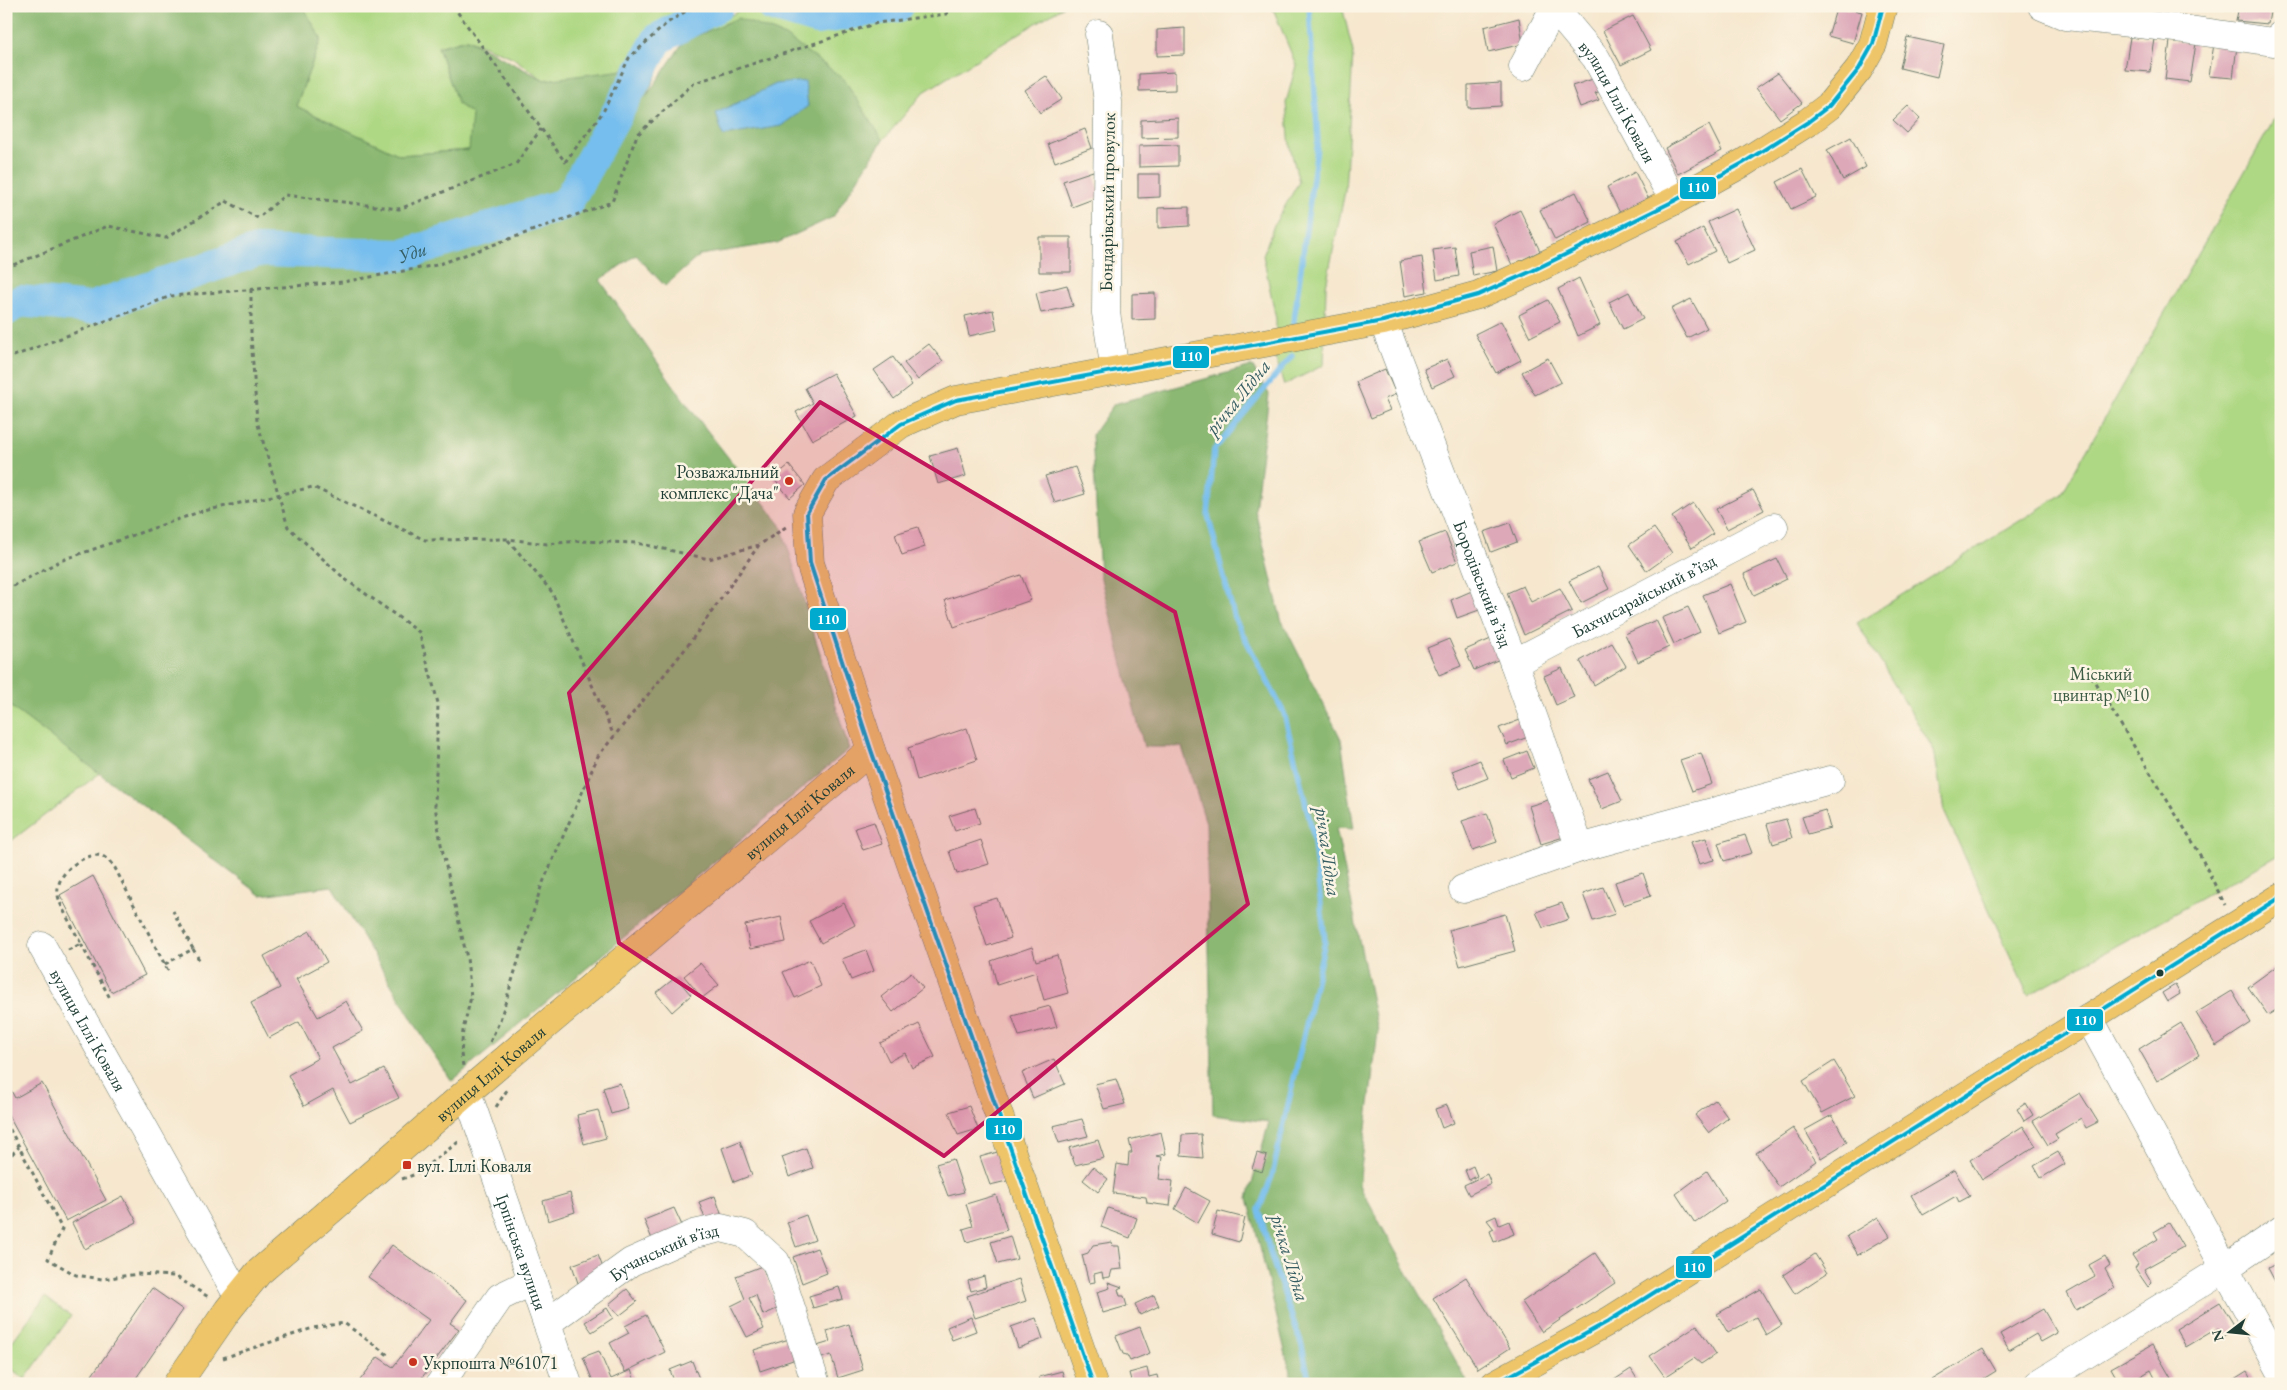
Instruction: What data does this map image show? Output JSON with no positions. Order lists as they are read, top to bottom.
{
  "streets": {
    "main road": ["вулиця Іллі Коваля"],
    "street": [
      "Бондарівський провулок",
      "Бородівський в’їзд",
      "Бахчисарайський в’їзд",
      "Ірпінська вулиця",
      "Бучанський в'їзд"
    ]
  },
  "crossings": [
    ["вулиця Іллі Коваля", "Ірпінська вулиця"],
    ["Бородівський в’їзд", "Бахчисарайський в’їзд"],
    ["Ірпінська вулиця", "Бучанський в'їзд"]
  ],
  "water": ["Уди", "річка Лідна"],
  "parks": ["Міський цвинтар №10"],
  "places": {
    "other": ["Розважальний комплекс \"Дача\"", "Укрпошта №61071"],
    "transit": ["вул. Іллі Коваля"]
  },
  "lines": ["transit line 110"],
  "north": "left"
}
